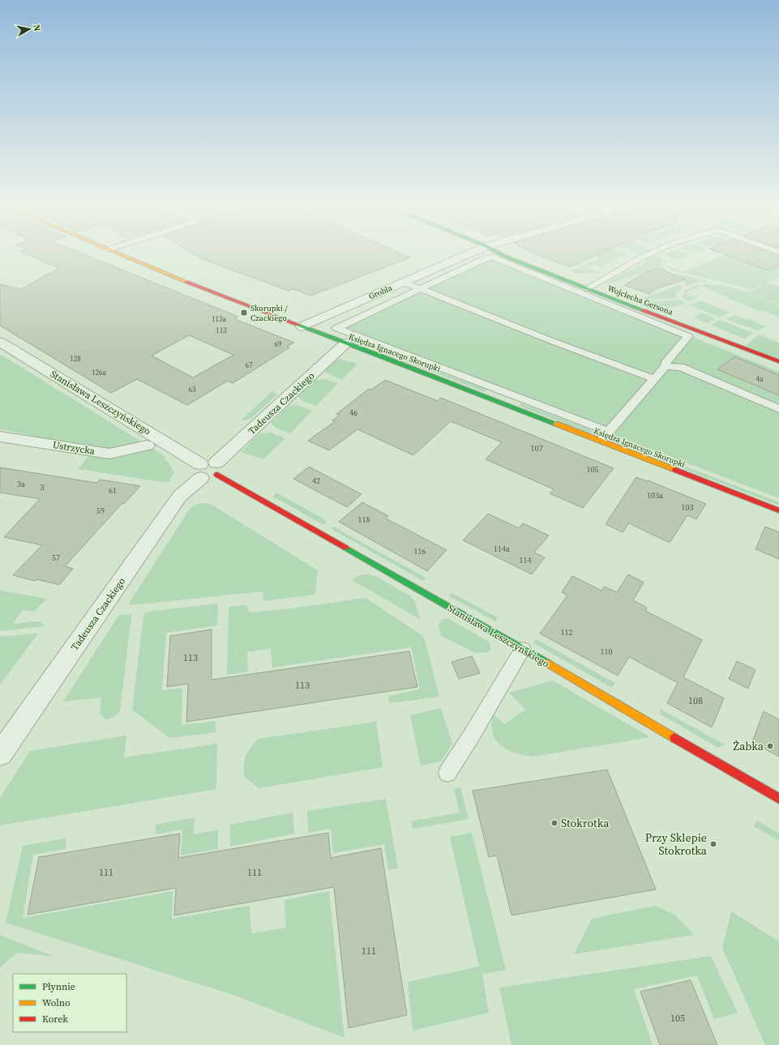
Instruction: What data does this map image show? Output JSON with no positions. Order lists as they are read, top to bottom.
{
  "streets": {
    "street": [
      "Grobla",
      "Wojciecha Gersona",
      "Księdza Ignacego Skorupki",
      "Stanisława Leszczyńskiego",
      "Tadeusza Czackiego",
      "Ustrzycka"
    ]
  },
  "crossings": [
    ["Grobla", "Księdza Ignacego Skorupki"],
    ["Księdza Ignacego Skorupki", "Tadeusza Czackiego"],
    ["Stanisława Leszczyńskiego", "Tadeusza Czackiego"]
  ],
  "places": {
    "transit": ["Skorupki / Czackiego"],
    "other": ["Żabka", "Stokrotka", "Przy Sklepie Stokrotka"]
  },
  "house_numbers": [
    "113a",
    "113",
    "69",
    "128",
    "67",
    "126a",
    "4a",
    "63",
    "46",
    "107",
    "105",
    "42",
    "3a",
    "3",
    "61",
    "103a",
    "103",
    "59",
    "118",
    "114a",
    "116",
    "57",
    "114",
    "112",
    "110",
    "113",
    "113",
    "108",
    "111",
    "111",
    "111",
    "105"
  ],
  "legend": ["Płynnie", "Wolno", "Korek"],
  "north": "right"
}
